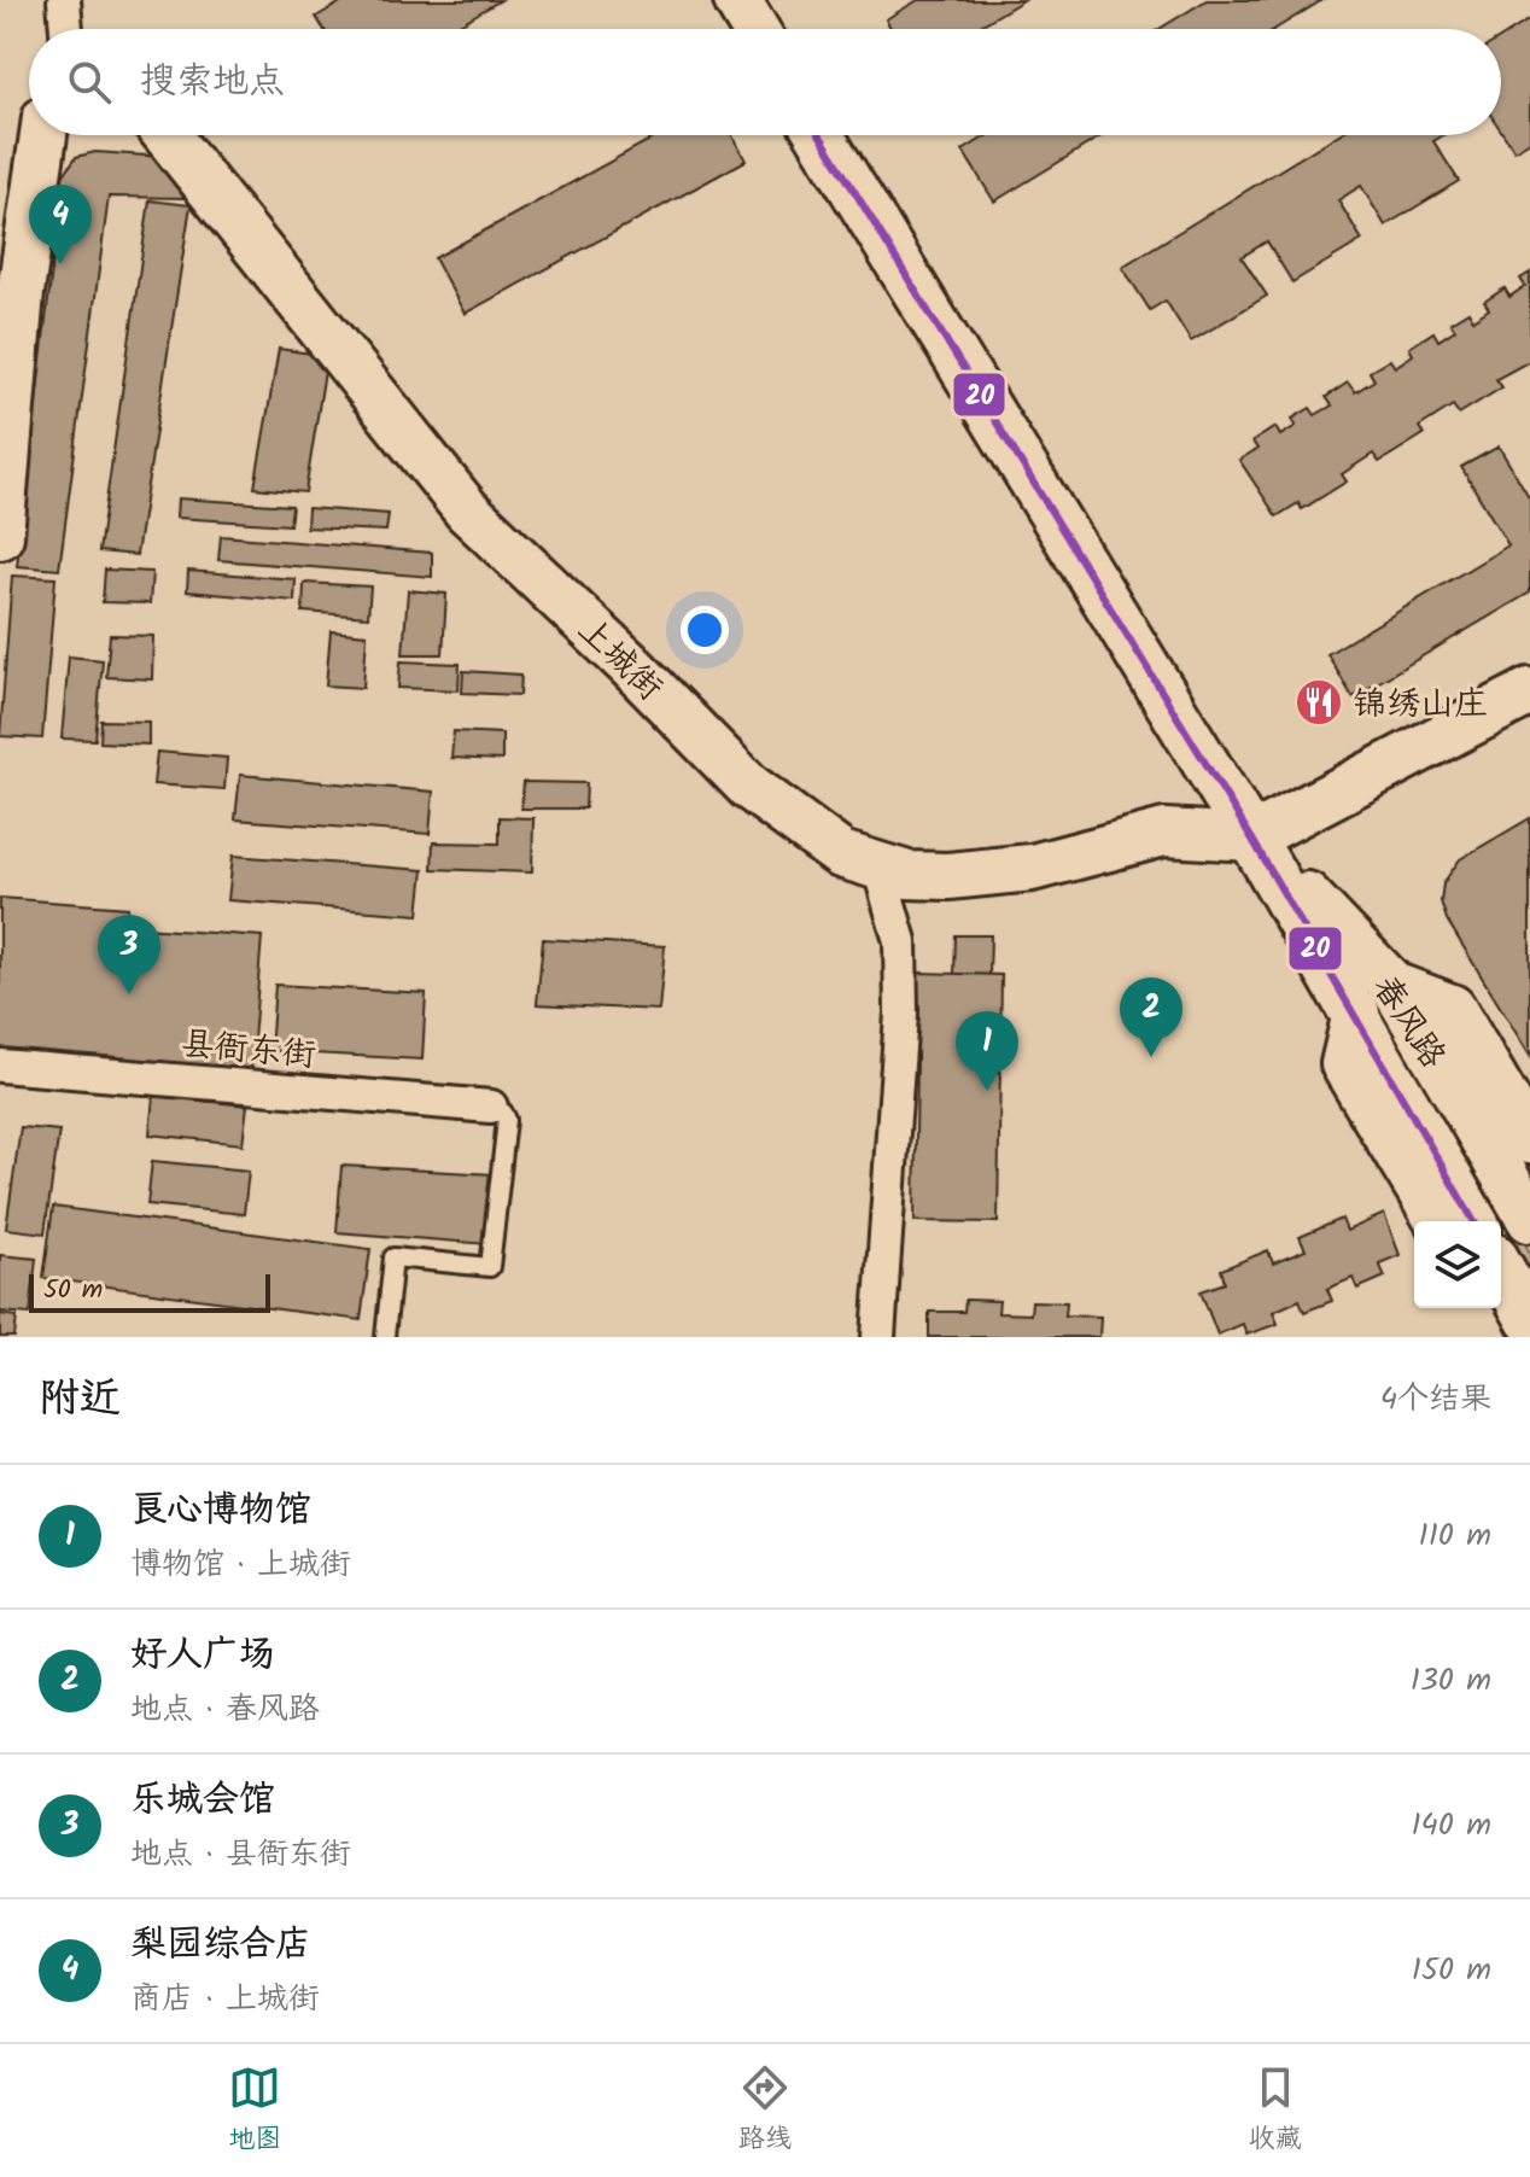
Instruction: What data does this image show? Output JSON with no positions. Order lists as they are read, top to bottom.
{
  "streets": {
    "main road": ["上城街", "春风路"],
    "street": ["县衙东街"]
  },
  "crossings": [
    ["上城街", "春风路"]
  ],
  "places": {
    "restaurant": ["锦绣山庄"]
  },
  "lines": ["transit line 20"],
  "scale_bar": "50 m",
  "page": {
    "search": "搜索地点",
    "pins": [
      "4",
      "3",
      "2",
      "1"
    ],
    "scale": "50 m",
    "heading": ["附近", "4个结果"],
    "list": [
      {
        "mark": "1",
        "name": "良心博物馆",
        "note": "博物馆 · 上城街",
        "value": "110 m"
      },
      {
        "mark": "2",
        "name": "好人广场",
        "note": "地点 · 春风路",
        "value": "130 m"
      },
      {
        "mark": "3",
        "name": "乐城会馆",
        "note": "地点 · 县衙东街",
        "value": "140 m"
      },
      {
        "mark": "4",
        "name": "梨园综合店",
        "note": "商店 · 上城街",
        "value": "150 m"
      }
    ],
    "nav": ["地图", "路线", "收藏"]
  }
}
